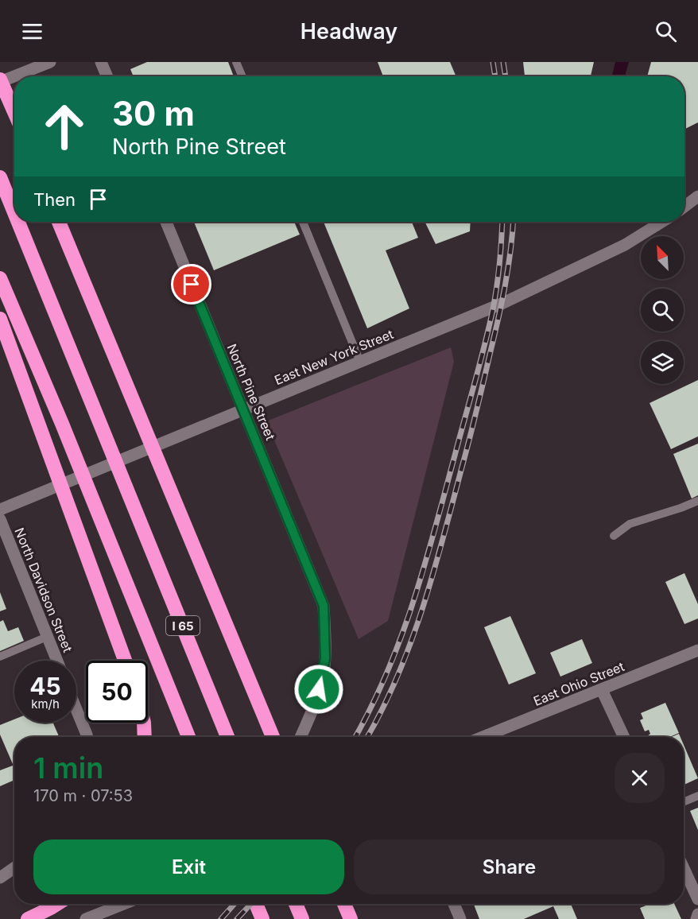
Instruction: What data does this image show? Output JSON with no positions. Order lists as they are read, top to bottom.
{
  "streets": {
    "highway": ["I 65"],
    "main road": [
      "East New York Street",
      "North Pine Street",
      "North Davidson Street",
      "East Ohio Street"
    ]
  },
  "crossings": [
    ["East New York Street", "North Pine Street"]
  ],
  "north": "top left",
  "page": {
    "header": "Headway",
    "turn": ["30 m", "North Pine Street"],
    "then": "Then",
    "speed": "45 km/h",
    "limit": "50",
    "heading": ["1 min", "170 m · 07:53"],
    "buttons": ["Exit", "Share"]
  }
}
